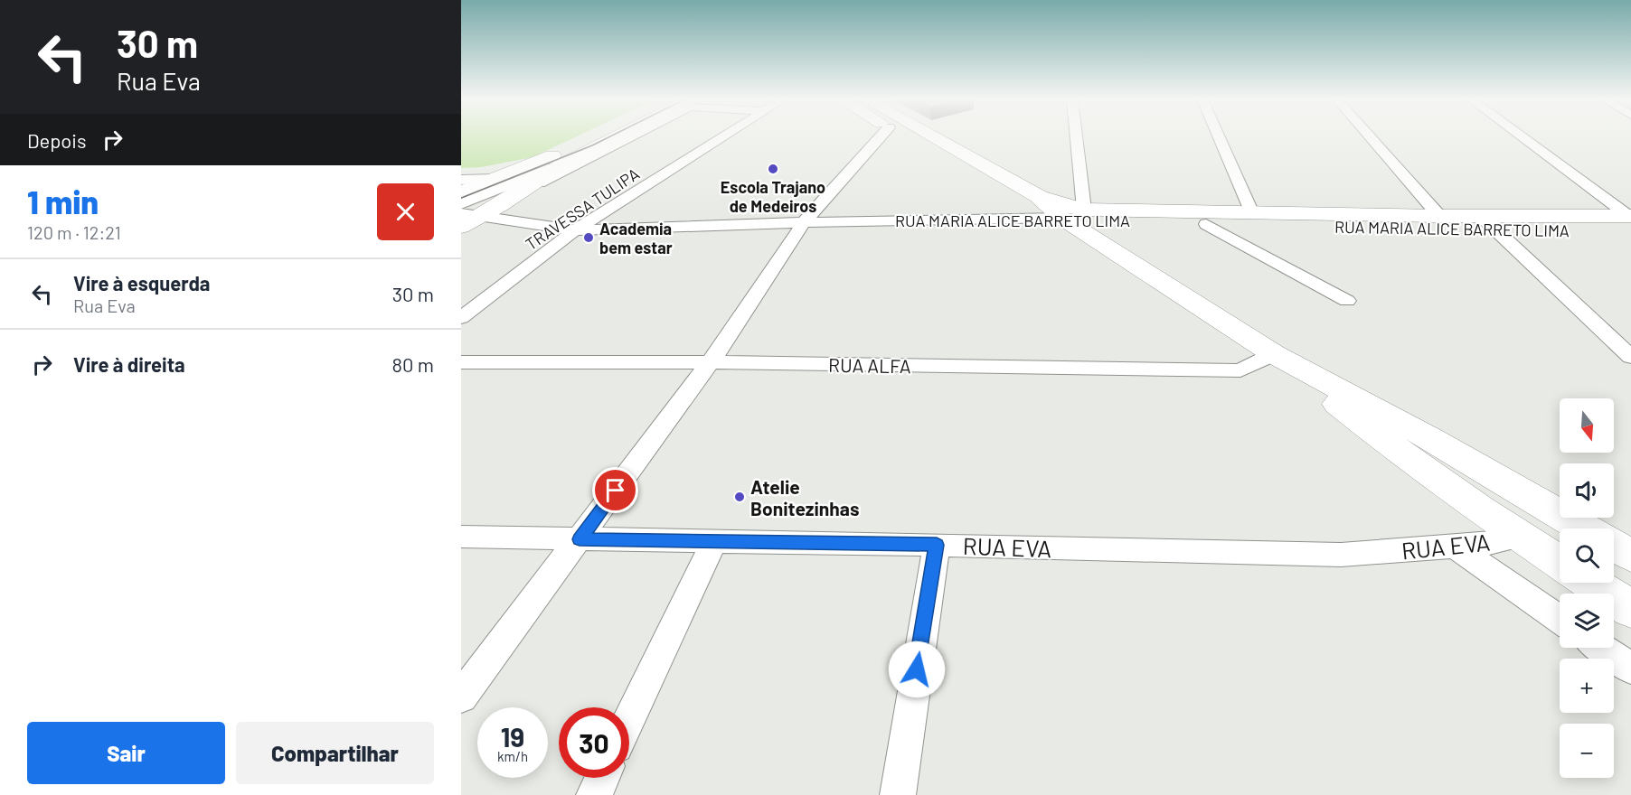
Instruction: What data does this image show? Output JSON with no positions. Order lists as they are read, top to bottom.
{
  "streets": {
    "main road": ["RUA MARIA ALICE BARRETO LIMA"],
    "street": ["TRAVESSA TULIPA", "RUA ALFA", "RUA EVA"]
  },
  "crossings": [
    ["TRAVESSA TULIPA", "RUA MARIA ALICE BARRETO LIMA"]
  ],
  "places": ["Escola Trajano de Medeiros", "Academia bem estar", "Atelie Bonitezinhas"],
  "north": "bottom",
  "page": {
    "turn": ["30 m", "Rua Eva"],
    "then": "Depois",
    "heading": ["1 min", "120 m · 12:21"],
    "list": [
      {
        "name": "Vire à esquerda",
        "note": "Rua Eva",
        "value": "30 m"
      },
      {
        "name": "Vire à direita",
        "value": "80 m"
      }
    ],
    "map_buttons": ["+", "−"],
    "speed": "19 km/h",
    "limit": "30",
    "buttons": ["Sair", "Compartilhar"]
  }
}
